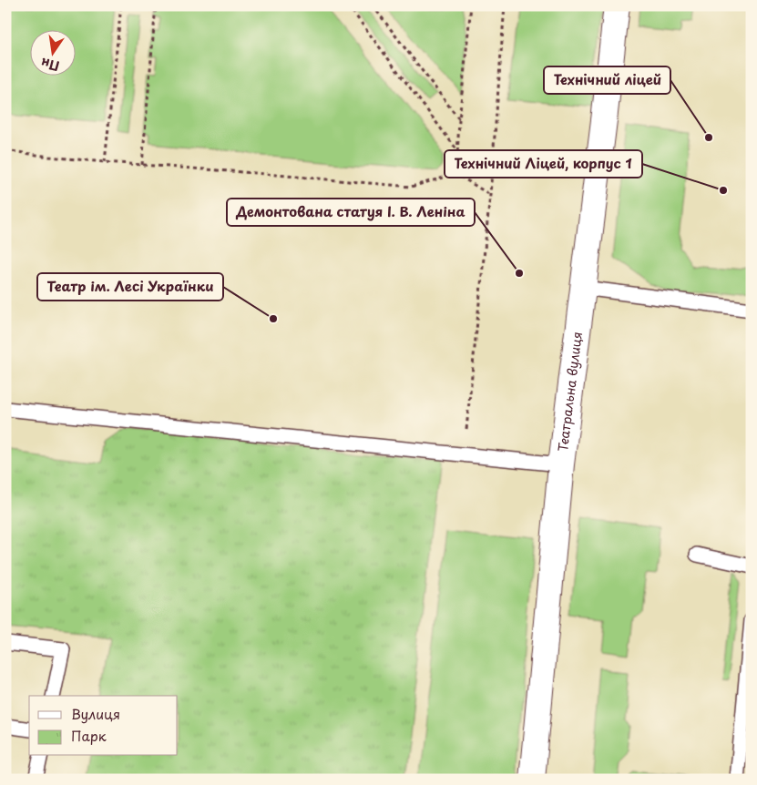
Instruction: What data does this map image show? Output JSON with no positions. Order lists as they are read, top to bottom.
{
  "streets": {
    "street": ["Театральна вулиця"]
  },
  "places": [
    "Технічний ліцей",
    "Технічний Ліцей, корпус 1",
    "Демонтована статуя І. В. Леніна",
    "Театр ім. Лесі Українки"
  ],
  "legend": ["Вулиця", "Парк"],
  "north": "bottom"
}
